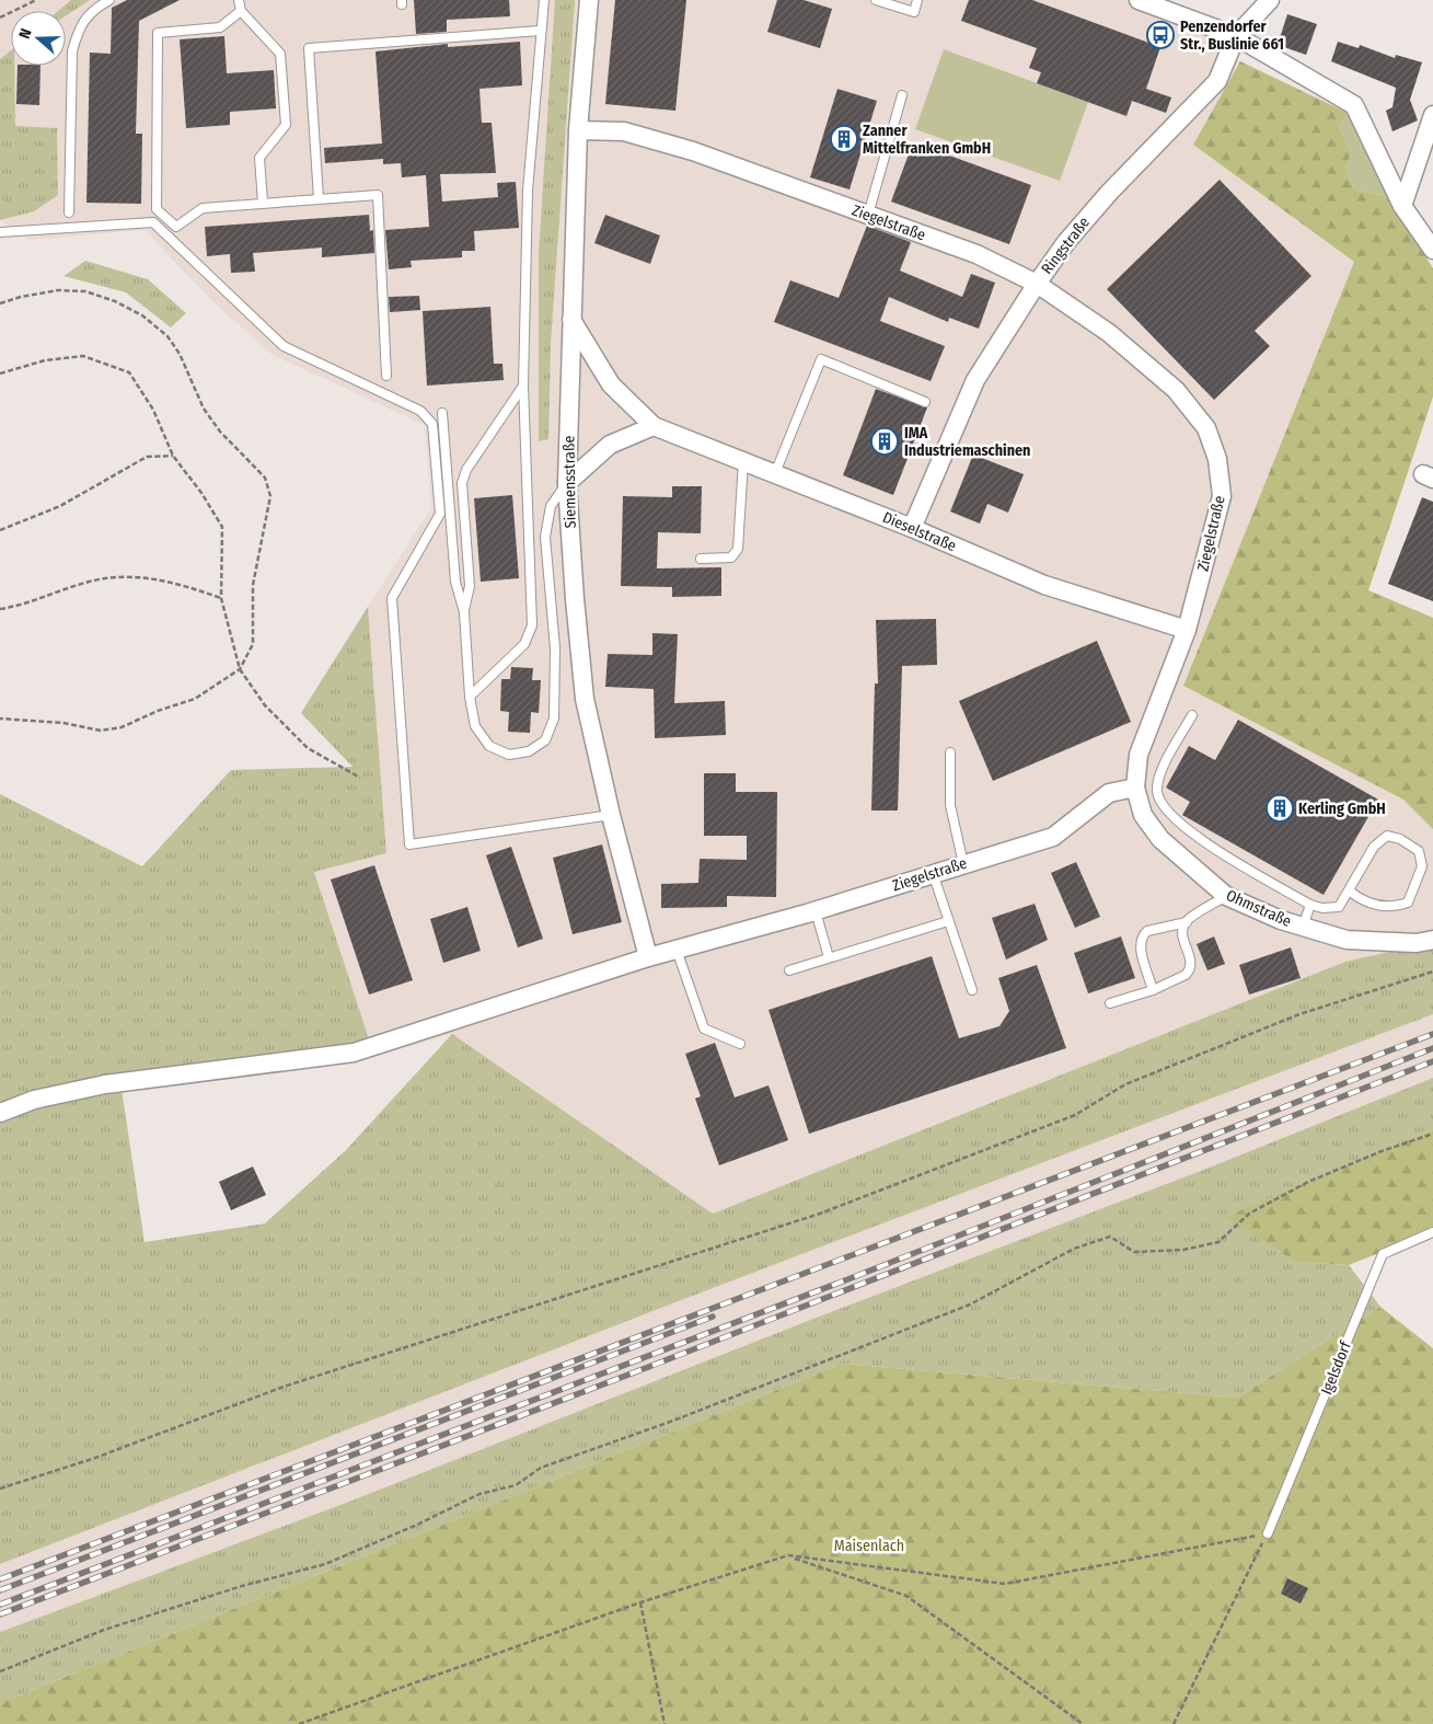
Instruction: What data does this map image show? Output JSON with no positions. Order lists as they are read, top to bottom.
{
  "streets": {
    "street": [
      "Ziegelstraße",
      "Ringstraße",
      "Siemensstraße",
      "Dieselstraße",
      "Ohmstraße"
    ],
    "lane": ["Igelsdorf"]
  },
  "crossings": [
    ["Ziegelstraße", "Ringstraße"],
    ["Ziegelstraße", "Siemensstraße"],
    ["Ziegelstraße", "Dieselstraße"],
    ["Ziegelstraße", "Ohmstraße"],
    ["Ringstraße", "Dieselstraße"],
    ["Siemensstraße", "Dieselstraße"]
  ],
  "parks": ["Maisenlach"],
  "places": {
    "bus stop": ["Penzendorfer Str., Buslinie 661"],
    "building": ["Zanner Mittelfranken GmbH", "IMA Industriemaschinen", "Kerling GmbH"]
  },
  "north": "left"
}
